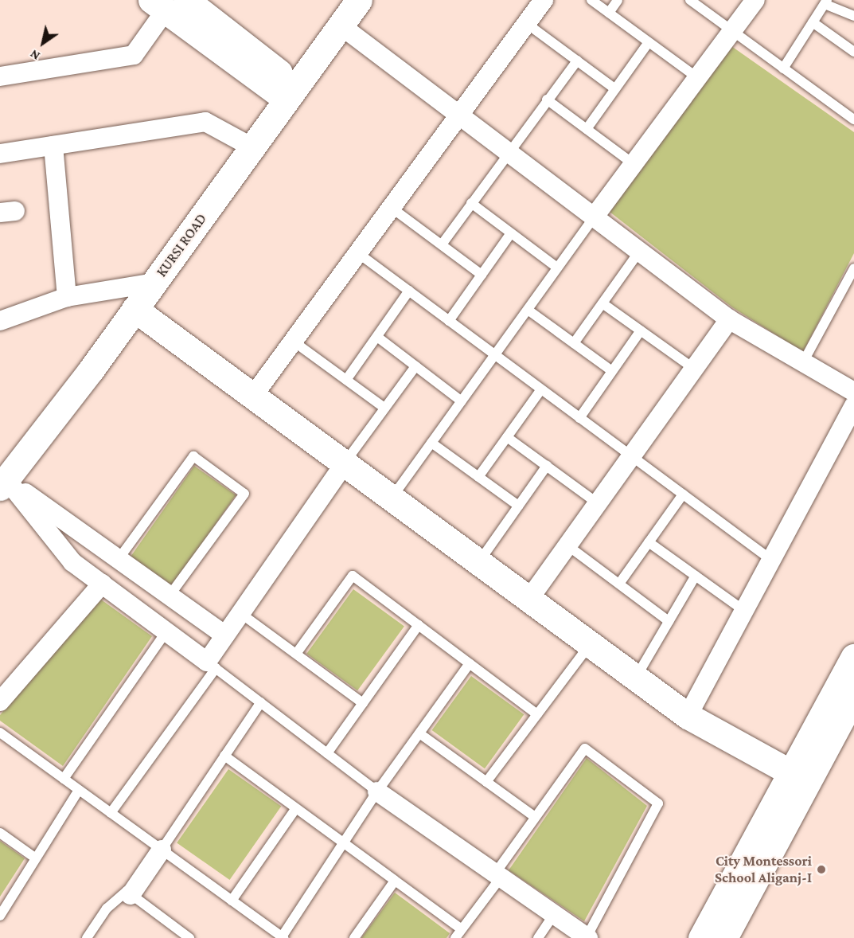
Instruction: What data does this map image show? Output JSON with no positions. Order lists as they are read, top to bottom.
{
  "streets": {
    "street": ["KURSI ROAD"]
  },
  "places": ["City Montessori School Aliganj-I"],
  "north": "bottom left"
}
